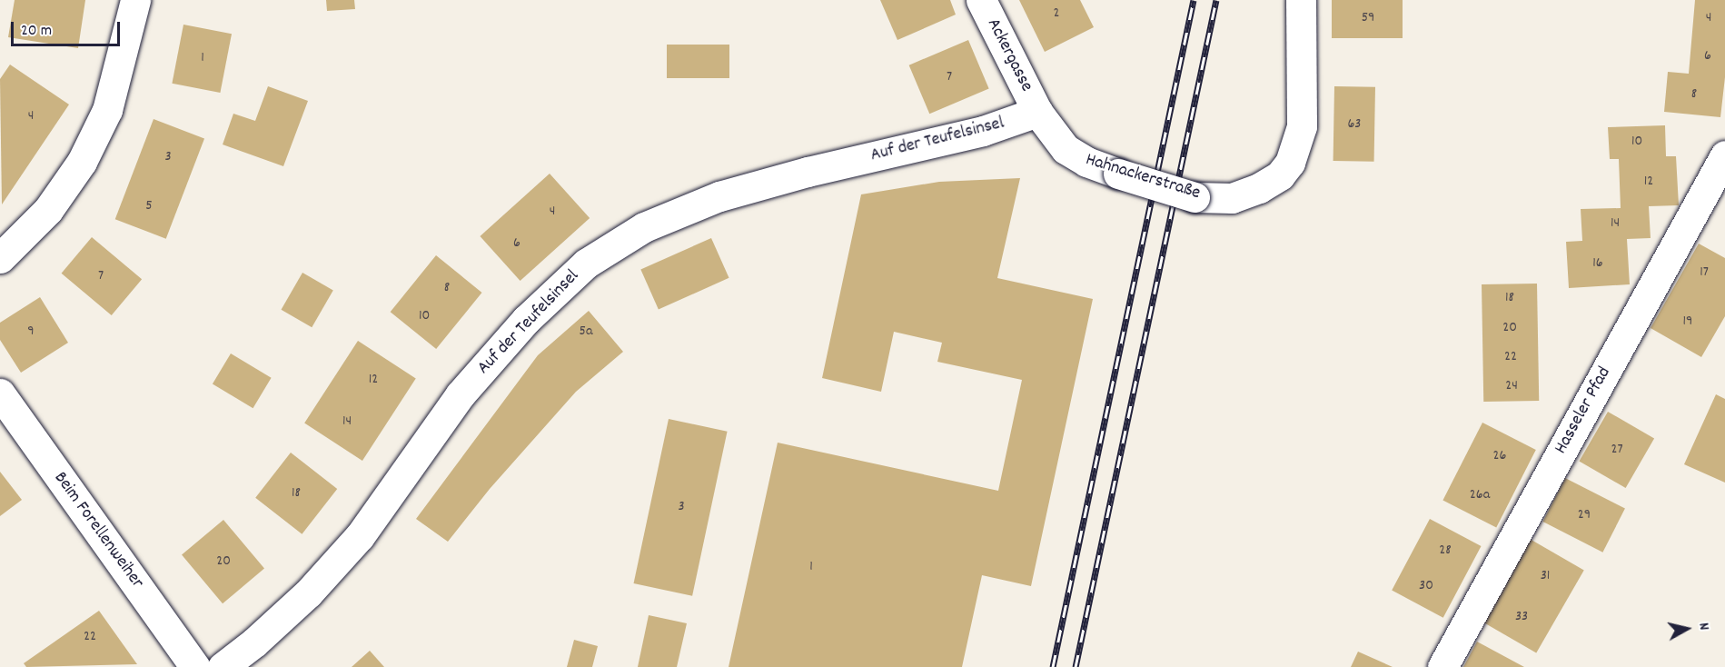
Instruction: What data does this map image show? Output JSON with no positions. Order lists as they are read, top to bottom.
{
  "streets": {
    "street": [
      "Ackergasse",
      "Auf der Teufelsinsel",
      "Hahnackerstraße",
      "Hasseler Pfad",
      "Beim Forellenweiher"
    ]
  },
  "crossings": [
    ["Ackergasse", "Auf der Teufelsinsel"],
    ["Ackergasse", "Hahnackerstraße"],
    ["Auf der Teufelsinsel", "Hahnackerstraße"]
  ],
  "house_numbers": [
    "2",
    "59",
    "4",
    "6",
    "1",
    "7",
    "8",
    "4",
    "63",
    "10",
    "3",
    "12",
    "5",
    "4",
    "14",
    "6",
    "16",
    "17",
    "7",
    "8",
    "18",
    "10",
    "19",
    "20",
    "9",
    "5a",
    "22",
    "12",
    "24",
    "14",
    "27",
    "26",
    "18",
    "26a",
    "3",
    "29",
    "28",
    "20",
    "1",
    "31",
    "30",
    "33",
    "22"
  ],
  "scale_bar": "20 m",
  "north": "right"
}
